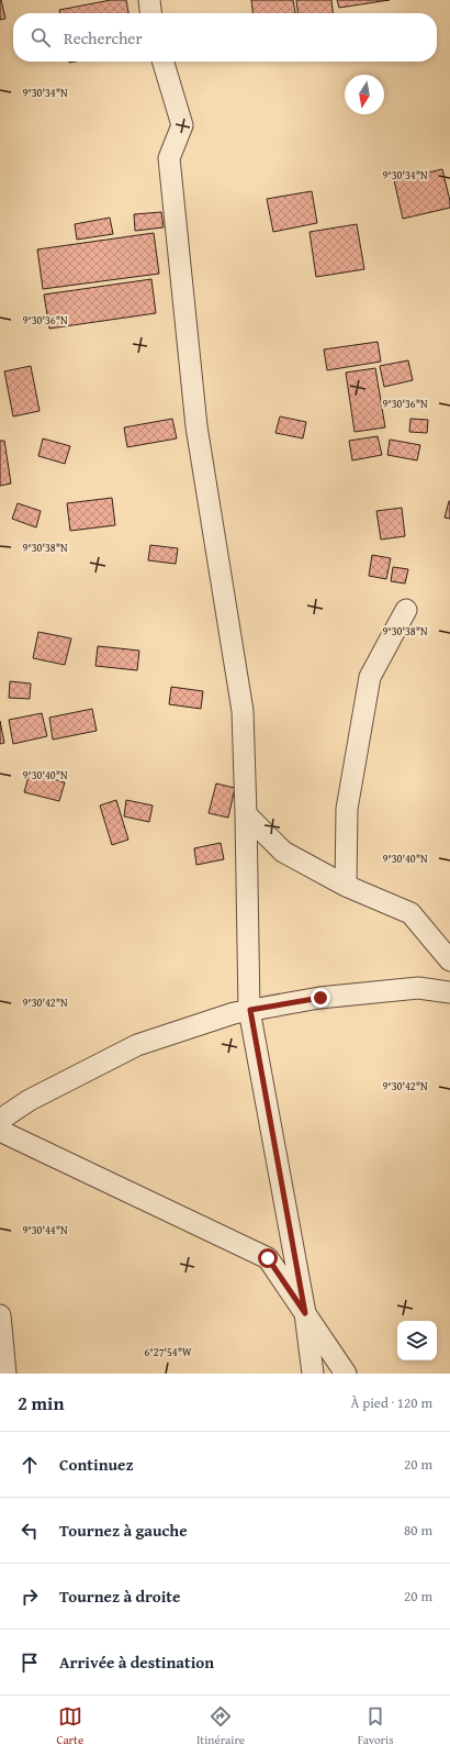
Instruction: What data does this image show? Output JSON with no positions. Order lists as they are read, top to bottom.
{
  "north": "bottom",
  "page": {
    "search": "Rechercher",
    "heading": ["2 min", "À pied · 120 m"],
    "list": [
      ["Continuez", "20 m"],
      ["Tournez à gauche", "80 m"],
      ["Tournez à droite", "20 m"],
      "Arrivée à destination"
    ],
    "nav": ["Carte", "Itinéraire", "Favoris"]
  },
  "coordinates": [
    "9°30'34\"N",
    "9°30'36\"N",
    "9°30'38\"N",
    "9°30'40\"N",
    "9°30'42\"N",
    "9°30'44\"N",
    "6°27'54\"W"
  ]
}
